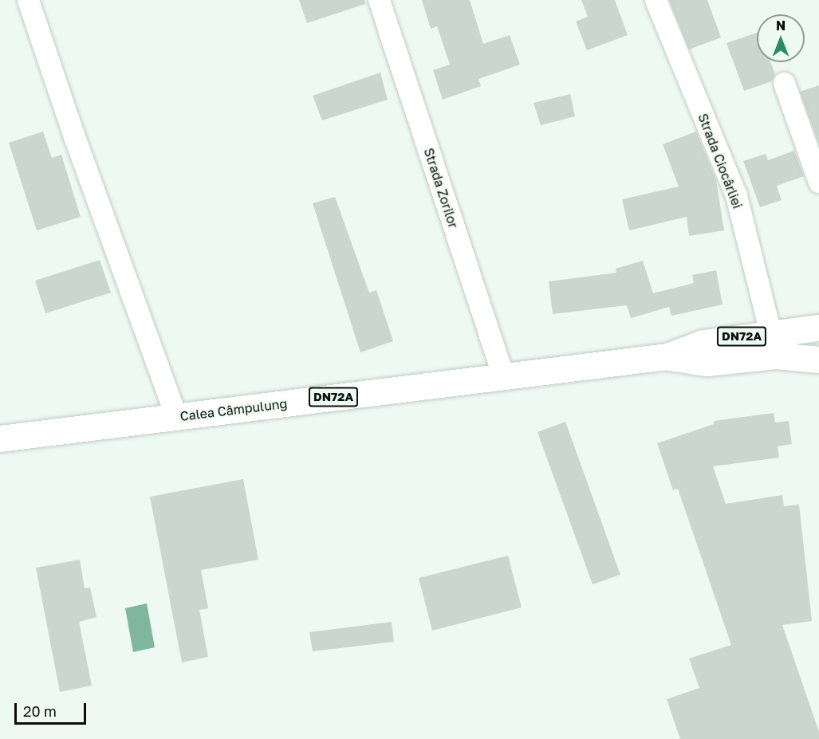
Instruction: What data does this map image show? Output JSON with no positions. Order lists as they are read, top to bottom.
{
  "streets": {
    "main road": ["DN72A", "Calea Câmpulung"],
    "street": ["Strada Ciocârliei", "Strada Zorilor"]
  },
  "crossings": [
    ["Strada Ciocârliei", "Calea Câmpulung"],
    ["Strada Zorilor", "Calea Câmpulung"]
  ],
  "scale_bar": "20 m",
  "north": "top"
}
